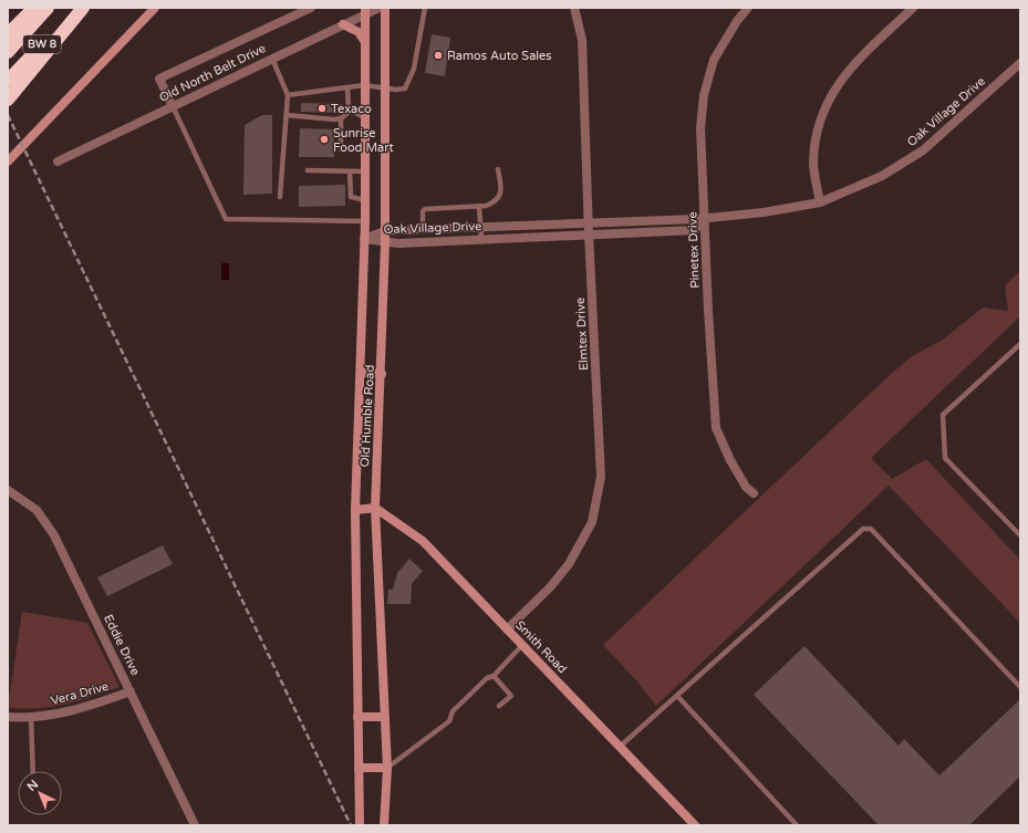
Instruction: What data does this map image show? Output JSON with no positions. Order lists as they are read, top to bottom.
{
  "streets": {
    "highway": ["BW 8"],
    "main road": ["Old Humble Road", "Smith Road"],
    "street": [
      "Old North Belt Drive",
      "Oak Village Drive",
      "Pinetex Drive",
      "Elmtex Drive",
      "Eddie Drive",
      "Vera Drive"
    ]
  },
  "crossings": [
    ["Old North Belt Drive", "Old Humble Road"],
    ["Oak Village Drive", "Pinetex Drive"],
    ["Oak Village Drive", "Elmtex Drive"],
    ["Oak Village Drive", "Old Humble Road"],
    ["Elmtex Drive", "Smith Road"],
    ["Old Humble Road", "Smith Road"],
    ["Eddie Drive", "Vera Drive"]
  ],
  "places": ["Ramos Auto Sales", "Texaco", "Sunrise Food Mart"],
  "north": "top left"
}
